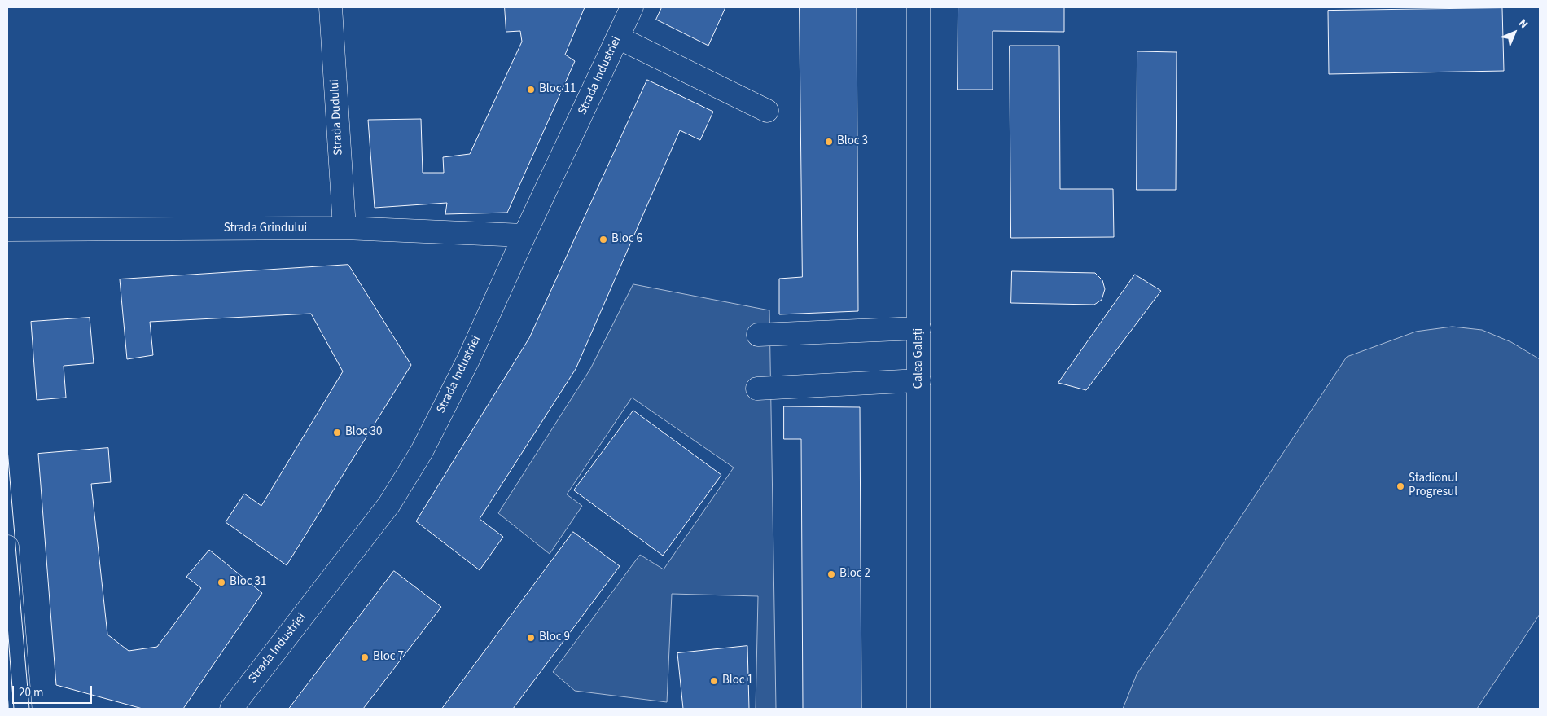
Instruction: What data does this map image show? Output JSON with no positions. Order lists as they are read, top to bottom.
{
  "streets": {
    "street": [
      "Strada Industriei",
      "Strada Dudului",
      "Strada Grindului",
      "Calea Galați"
    ]
  },
  "crossings": [
    ["Strada Industriei", "Strada Grindului"],
    ["Strada Dudului", "Strada Grindului"]
  ],
  "places": [
    "Bloc 11",
    "Bloc 3",
    "Bloc 6",
    "Bloc 30",
    "Stadionul Progresul",
    "Bloc 2",
    "Bloc 31",
    "Bloc 9",
    "Bloc 7",
    "Bloc 1"
  ],
  "scale_bar": "20 m",
  "north": "top right"
}
